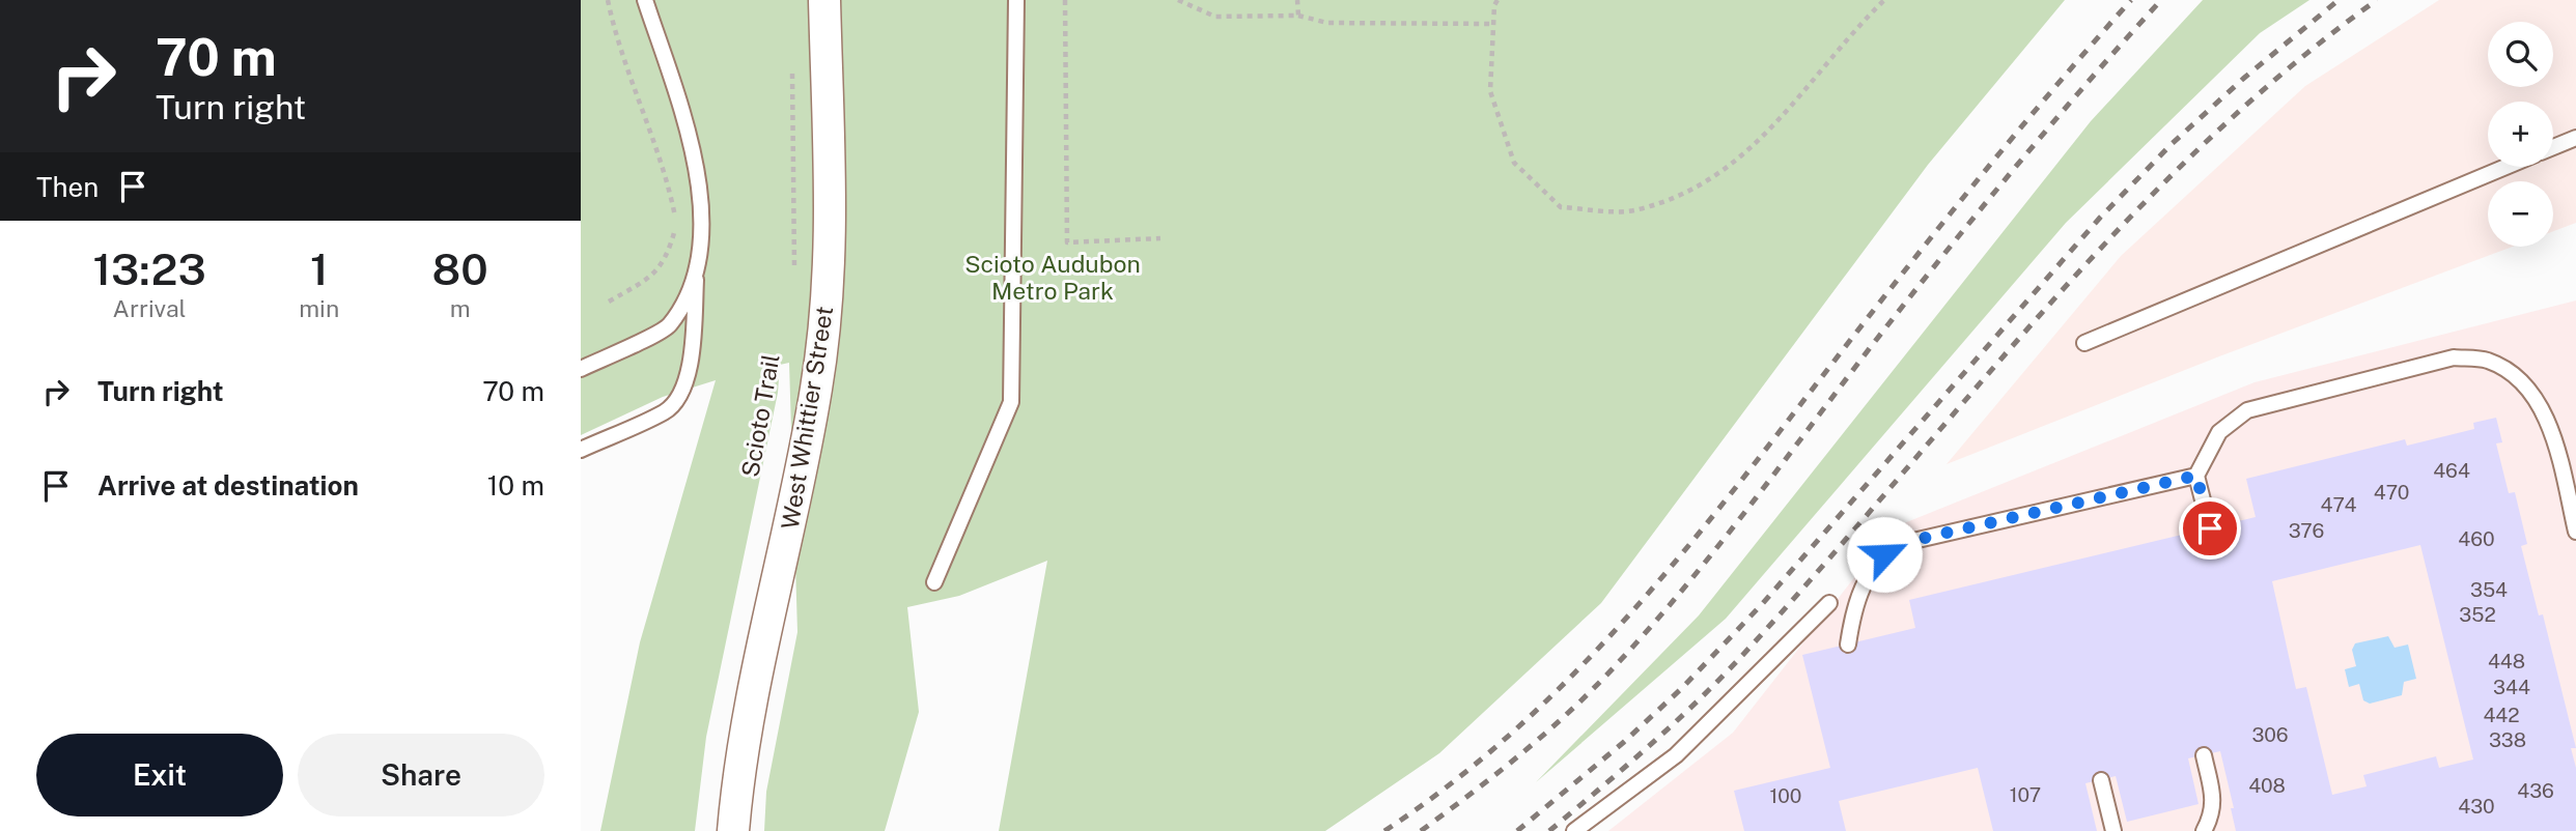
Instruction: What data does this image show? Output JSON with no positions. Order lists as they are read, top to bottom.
{
  "streets": {
    "street": ["West Whittier Street"]
  },
  "parks": ["Scioto Audubon Metro Park"],
  "house_numbers": [
    "464",
    "470",
    "474",
    "376",
    "460",
    "354",
    "352",
    "448",
    "344",
    "442",
    "306",
    "338",
    "408",
    "436",
    "107",
    "100",
    "430"
  ],
  "page": {
    "turn": ["70 m", "Turn right"],
    "map_buttons": ["+", "−"],
    "then": "Then",
    "eta": [
      "13:23",
      "Arrival",
      "1",
      "min",
      "80",
      "m"
    ],
    "list": [
      {
        "name": "Turn right",
        "value": "70 m"
      },
      {
        "name": "Arrive at destination",
        "value": "10 m"
      }
    ],
    "buttons": ["Exit", "Share"]
  }
}
